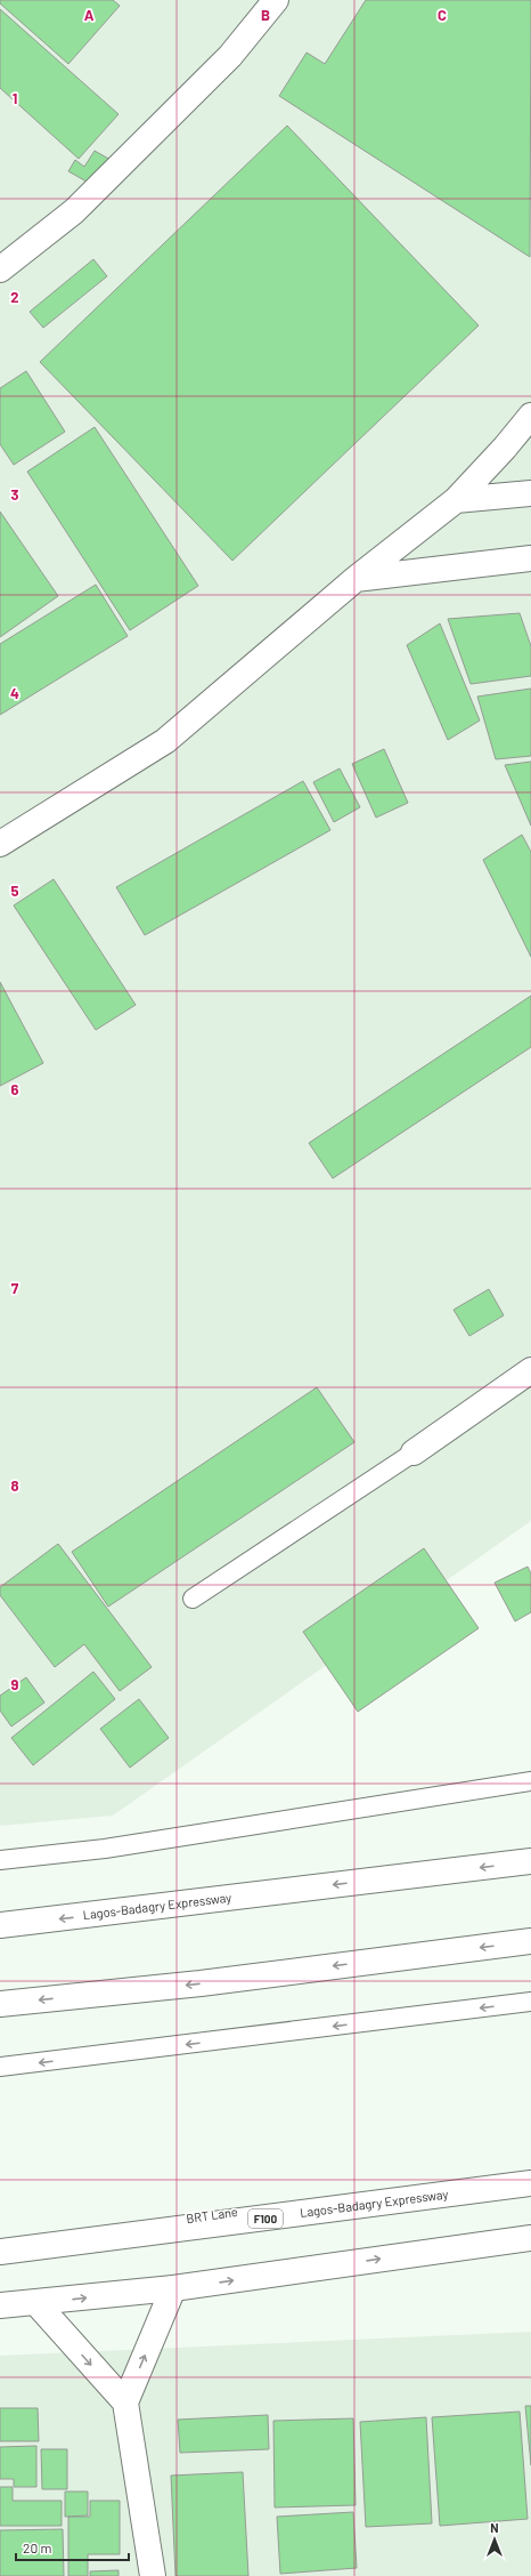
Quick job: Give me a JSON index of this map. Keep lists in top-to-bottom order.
{
  "streets": {
    "main road": ["Lagos-Badagry Expressway", "F100"],
    "lane": ["BRT Lane"]
  },
  "scale_bar": "20 m",
  "north": "top",
  "grid": {
    "columns": ["A", "B", "C"],
    "rows": [
      "1",
      "2",
      "3",
      "4",
      "5",
      "6",
      "7",
      "8",
      "9"
    ]
  }
}
